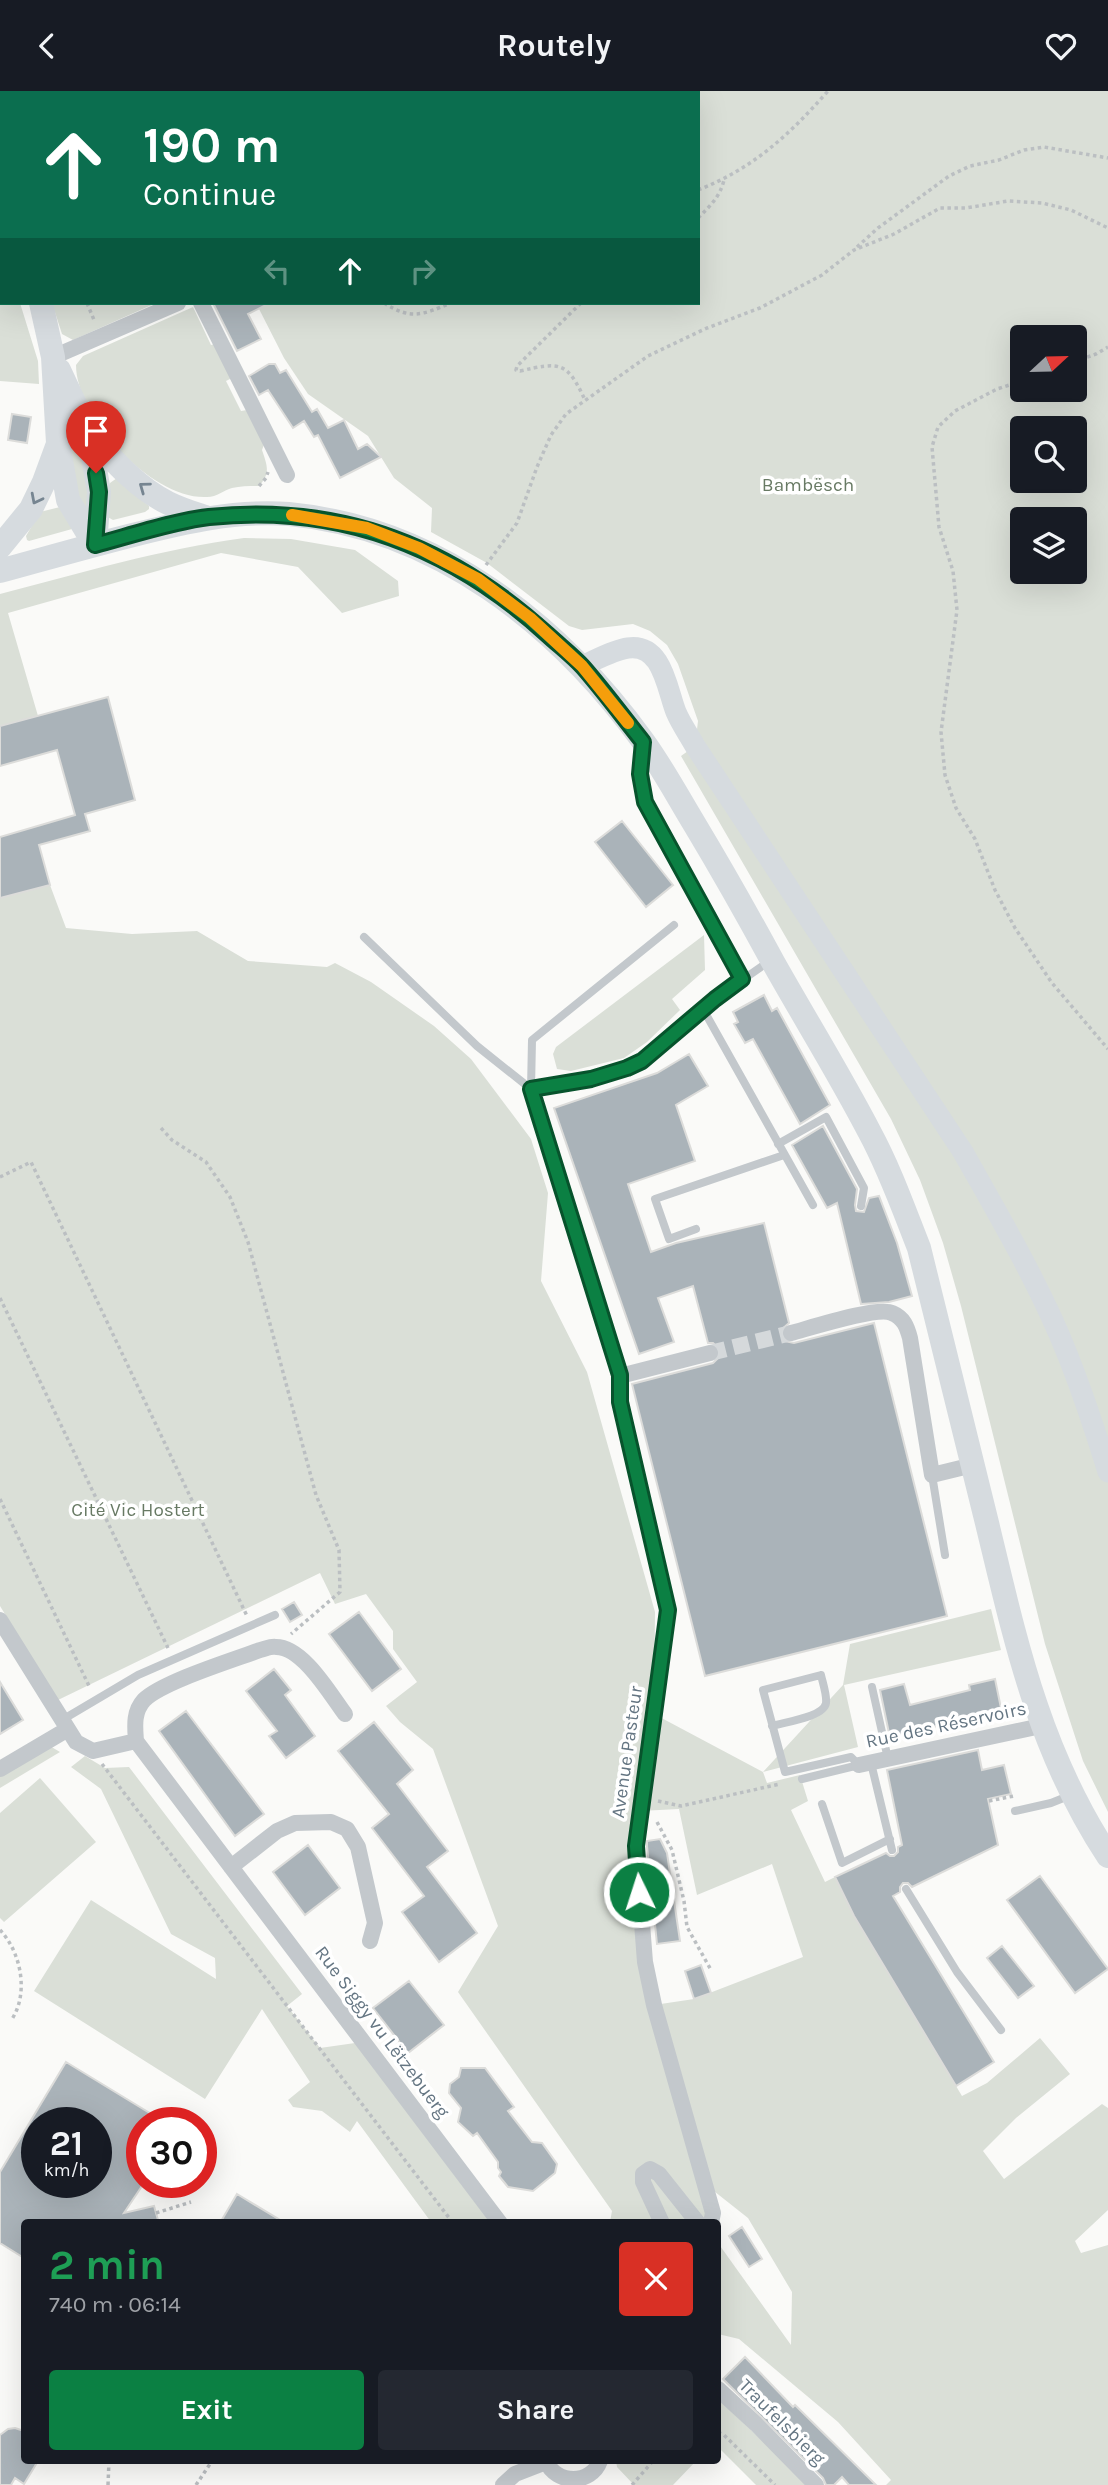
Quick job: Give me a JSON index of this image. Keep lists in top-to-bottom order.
{
  "streets": {
    "street": [
      "Rue des Réservoirs",
      "Avenue Pasteur",
      "Rue Siggy vu Lëtzebuerg",
      "Traufelsbierg"
    ]
  },
  "parks": ["Bambësch", "Cité Vic Hostert"],
  "north": "right",
  "page": {
    "header": "Routely",
    "turn": ["190 m", "Continue"],
    "speed": "21 km/h",
    "limit": "30",
    "heading": ["2 min", "740 m · 06:14"],
    "buttons": ["Exit", "Share"]
  }
}
